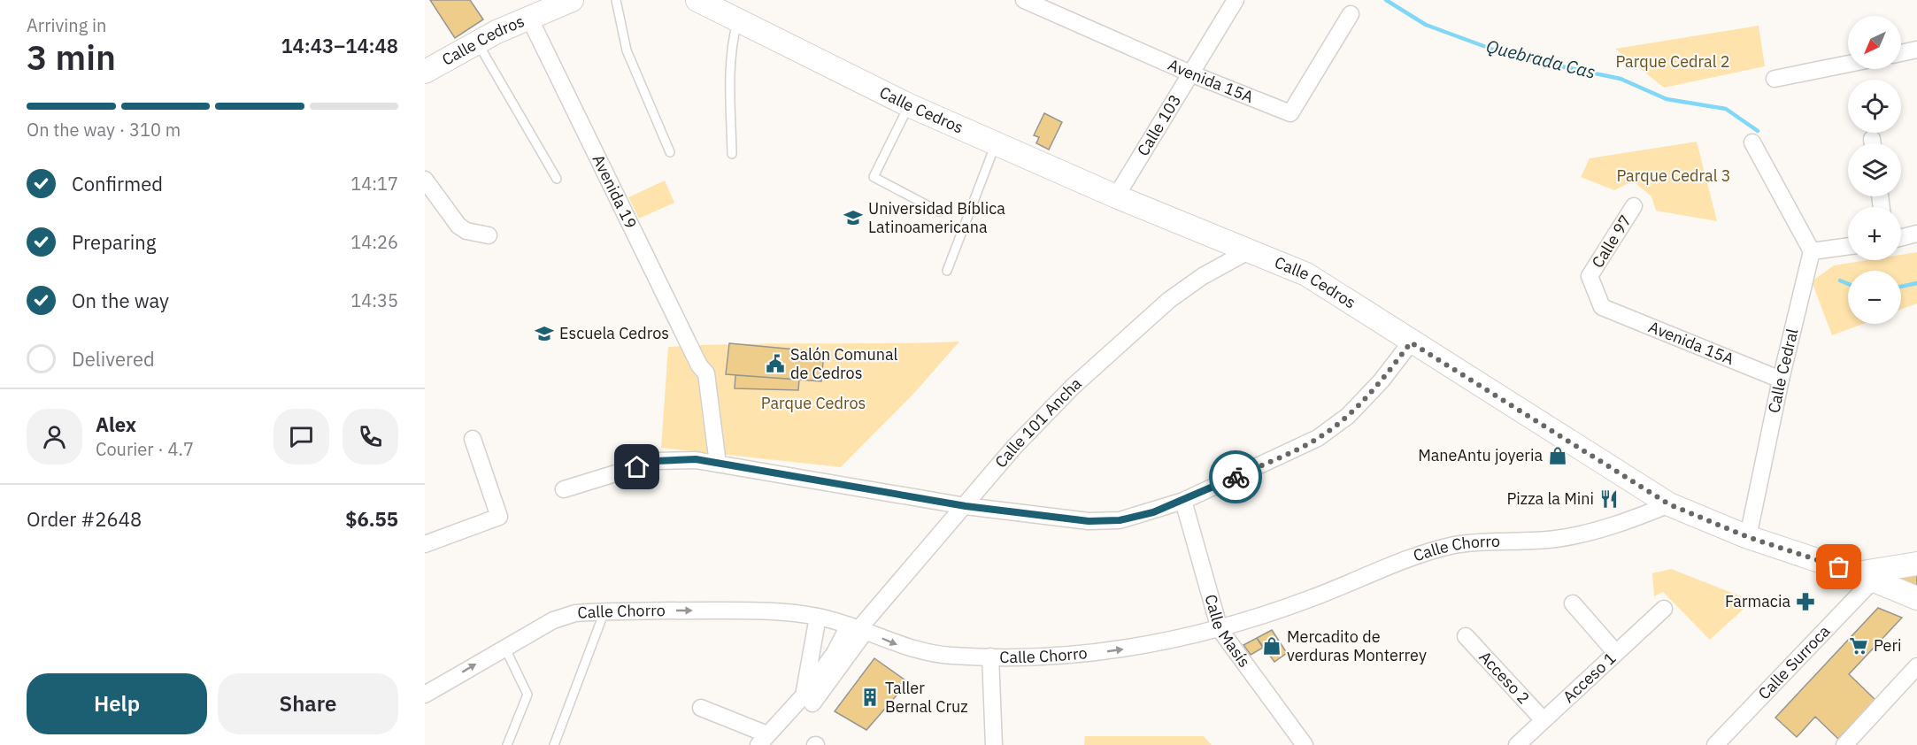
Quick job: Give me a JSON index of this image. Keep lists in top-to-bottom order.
{
  "streets": {
    "street": [
      "Calle Cedros",
      "Avenida 15A",
      "Calle 103",
      "Avenida 19",
      "Calle 97",
      "Calle Cedral",
      "Calle 101 Ancha",
      "Calle Chorro",
      "Calle Masís",
      "Calle Surroca",
      "Acceso 1",
      "Acceso 2"
    ]
  },
  "crossings": [
    ["Calle Cedros", "Calle 103"],
    ["Calle Cedros", "Avenida 19"],
    ["Calle Cedros", "Calle Cedral"],
    ["Calle Cedros", "Calle 101 Ancha"],
    ["Calle Cedros", "Calle Chorro"],
    ["Calle Cedros", "Calle Surroca"],
    ["Avenida 15A", "Calle 103"],
    ["Avenida 15A", "Calle 97"],
    ["Avenida 15A", "Calle Cedral"],
    ["Calle 101 Ancha", "Calle Chorro"],
    ["Calle Chorro", "Calle Masís"],
    ["Acceso 1", "Acceso 2"]
  ],
  "water": ["Quebrada Cas"],
  "parks": ["Parque Cedral 2", "Parque Cedral 3", "Parque Cedros"],
  "places": {
    "school or university": ["Universidad Bíblica Latinoamericana", "Escuela Cedros"],
    "public building": ["Salón Comunal de Cedros"],
    "shop": ["ManeAntu joyeria", "Mercadito de verduras Monterrey"],
    "restaurant": ["Pizza la Mini"],
    "pharmacy": ["Farmacia"],
    "supermarket": ["Peri"],
    "building": ["Taller Bernal Cruz"]
  },
  "north": "bottom left",
  "page": {
    "heading": ["3 min", "Arriving in", "14:43–14:48"],
    "panel": [
      "Alex",
      "Courier · 4.7",
      "Order #2648",
      "$6.55"
    ],
    "map_buttons": ["+", "−"],
    "bar": "On the way · 310 m",
    "list": [
      ["Confirmed", "14:17"],
      ["Preparing", "14:26"],
      ["On the way", "14:35"],
      "Delivered"
    ],
    "buttons": ["Help", "Share"]
  }
}
